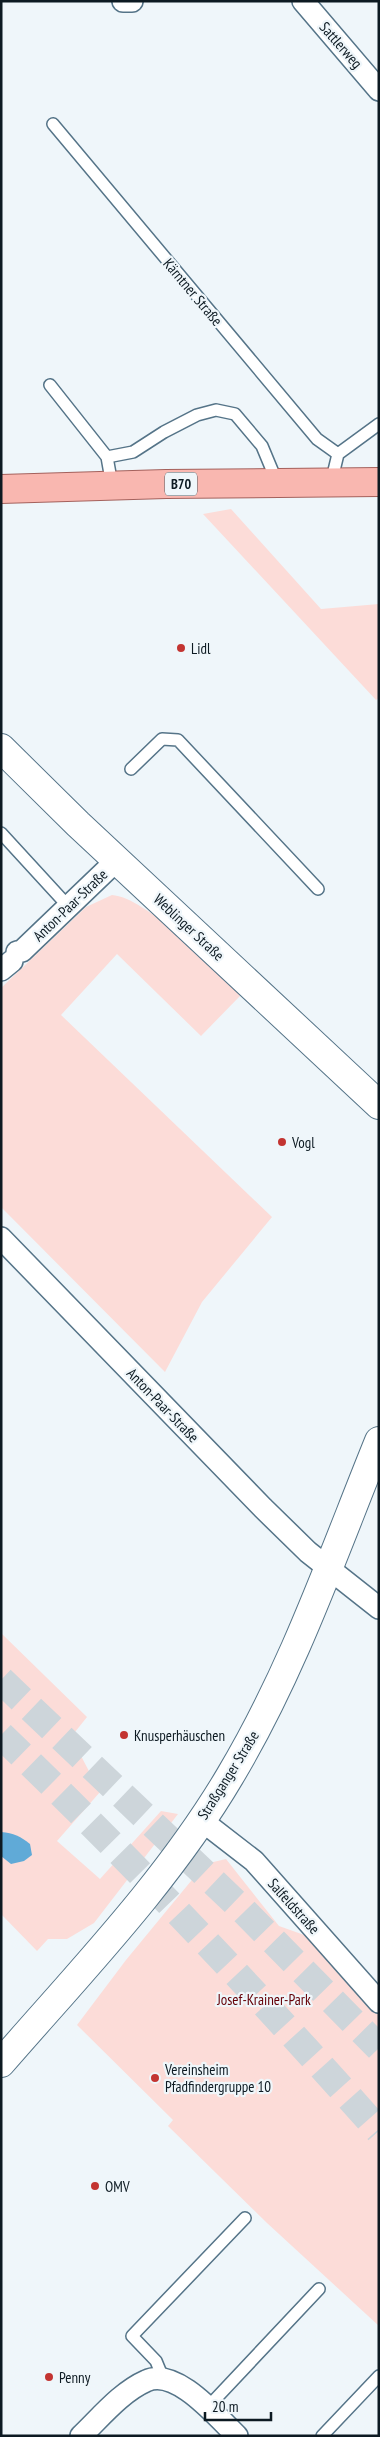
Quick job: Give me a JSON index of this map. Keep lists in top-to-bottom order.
{
  "streets": {
    "main road": ["B70"],
    "street": [
      "Sattlerweg",
      "Anton-Paar-Straße",
      "Weblinger Straße",
      "Straßganger Straße",
      "Salfeldstraße"
    ],
    "lane": ["Kärntner Straße"]
  },
  "crossings": [
    ["Anton-Paar-Straße", "Weblinger Straße"],
    ["Anton-Paar-Straße", "Straßganger Straße"],
    ["Straßganger Straße", "Salfeldstraße"]
  ],
  "parks": ["Josef-Krainer-Park"],
  "places": [
    "Lidl",
    "Vogl",
    "Knusperhäuschen",
    "Vereinsheim Pfadfindergruppe 10",
    "OMV",
    "Penny"
  ],
  "scale_bar": "20 m"
}
